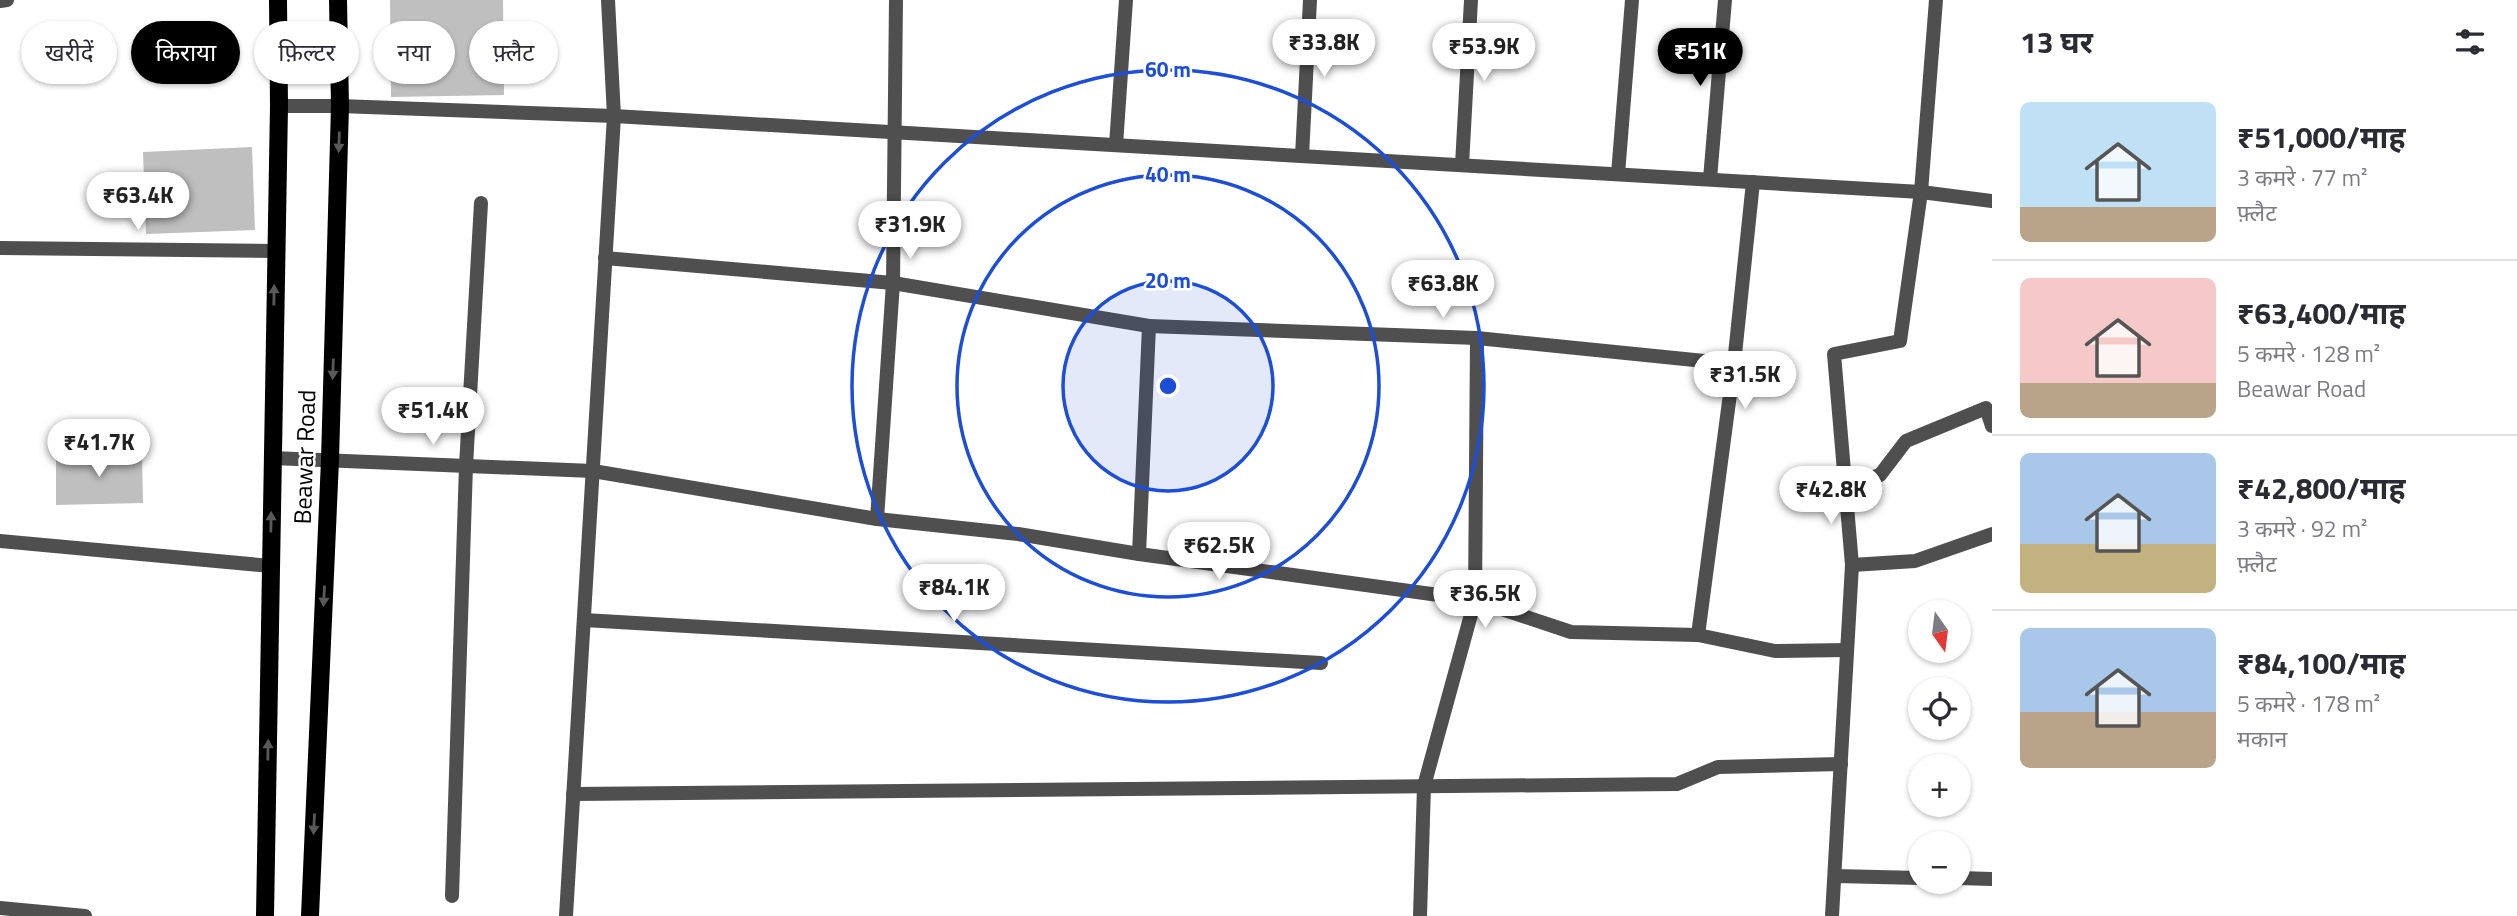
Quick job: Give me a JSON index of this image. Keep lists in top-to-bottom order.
{
  "streets": {
    "main road": ["Beawar Road"]
  },
  "north": "bottom",
  "page": {
    "heading": "13 घर",
    "price": [
      "₹33.8K",
      "₹53.9K",
      "₹51K",
      "₹63.4K",
      "₹31.9K",
      "₹63.8K",
      "₹31.5K",
      "₹51.4K",
      "₹41.7K",
      "₹42.8K",
      "₹62.5K",
      "₹84.1K",
      "₹36.5K"
    ],
    "chip": [
      "खरीदें",
      "किराया",
      "फ़िल्टर",
      "नया",
      "फ़्लैट"
    ],
    "list": [
      {
        "name": "₹51,000/माह",
        "note": "3 कमरे · 77 m² · फ़्लैट"
      },
      {
        "name": "₹63,400/माह",
        "note": "5 कमरे · 128 m² · Beawar Road"
      },
      {
        "name": "₹42,800/माह",
        "note": "3 कमरे · 92 m² · फ़्लैट"
      },
      {
        "name": "₹84,100/माह",
        "note": "5 कमरे · 178 m² · मकान"
      }
    ],
    "map_buttons": ["+", "−"]
  },
  "rings": ["60 m", "40 m", "20 m"]
}
